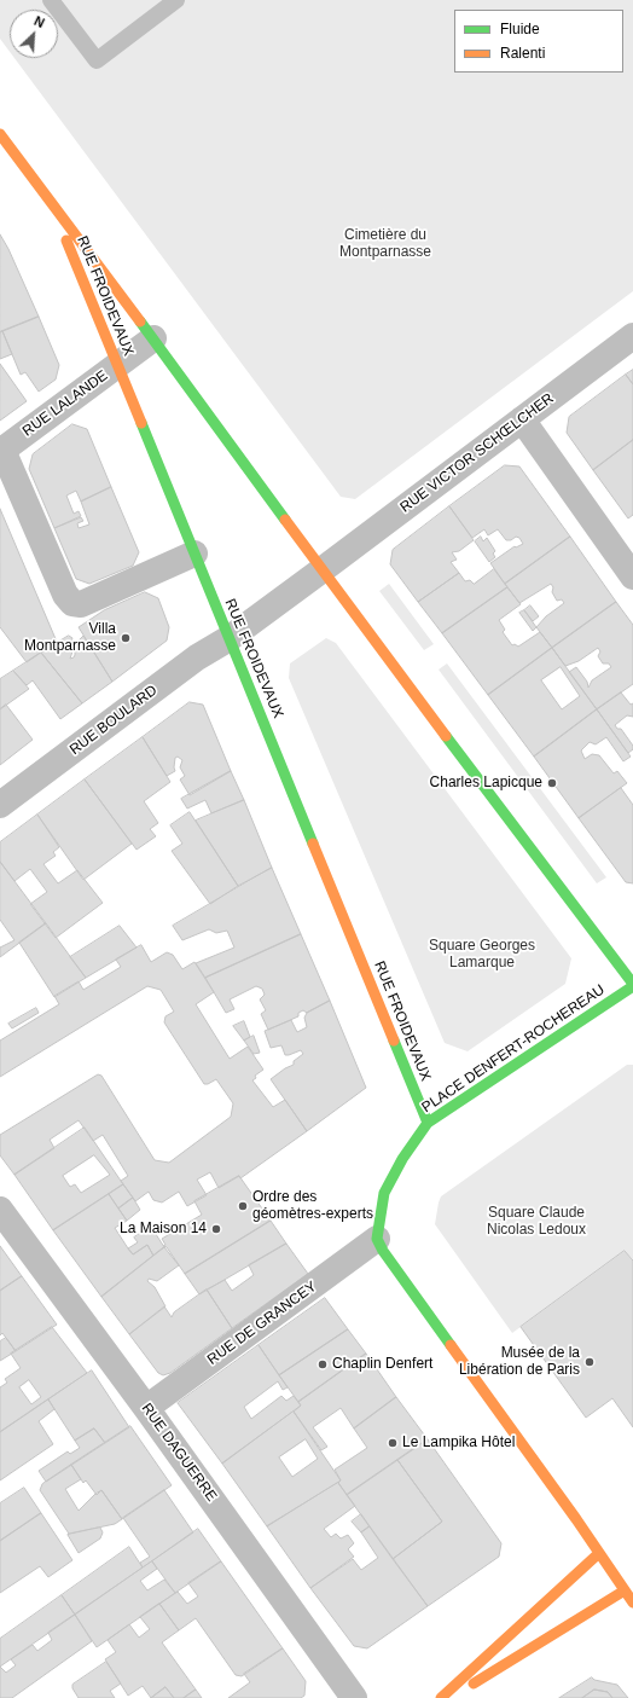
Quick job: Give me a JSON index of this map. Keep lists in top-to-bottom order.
{
  "streets": {
    "main road": ["RUE FROIDEVAUX", "PLACE DENFERT-ROCHEREAU"],
    "street": [
      "RUE LALANDE",
      "RUE VICTOR SCHŒLCHER",
      "RUE BOULARD",
      "RUE DE GRANCEY",
      "RUE DAGUERRE"
    ]
  },
  "crossings": [
    ["RUE FROIDEVAUX", "RUE LALANDE"],
    ["RUE FROIDEVAUX", "RUE VICTOR SCHŒLCHER"],
    ["RUE FROIDEVAUX", "RUE BOULARD"],
    ["RUE FROIDEVAUX", "PLACE DENFERT-ROCHEREAU"],
    ["RUE VICTOR SCHŒLCHER", "RUE BOULARD"],
    ["PLACE DENFERT-ROCHEREAU", "RUE DE GRANCEY"],
    ["RUE DE GRANCEY", "RUE DAGUERRE"]
  ],
  "parks": ["Cimetière du Montparnasse", "Square Georges Lamarque", "Square Claude Nicolas Ledoux"],
  "places": [
    "Villa Montparnasse",
    "Charles Lapicque",
    "Ordre des géomètres-experts",
    "La Maison 14",
    "Musée de la Libération de Paris",
    "Chaplin Denfert",
    "Le Lampika Hôtel"
  ],
  "legend": ["Fluide", "Ralenti"],
  "north": "top right"
}
